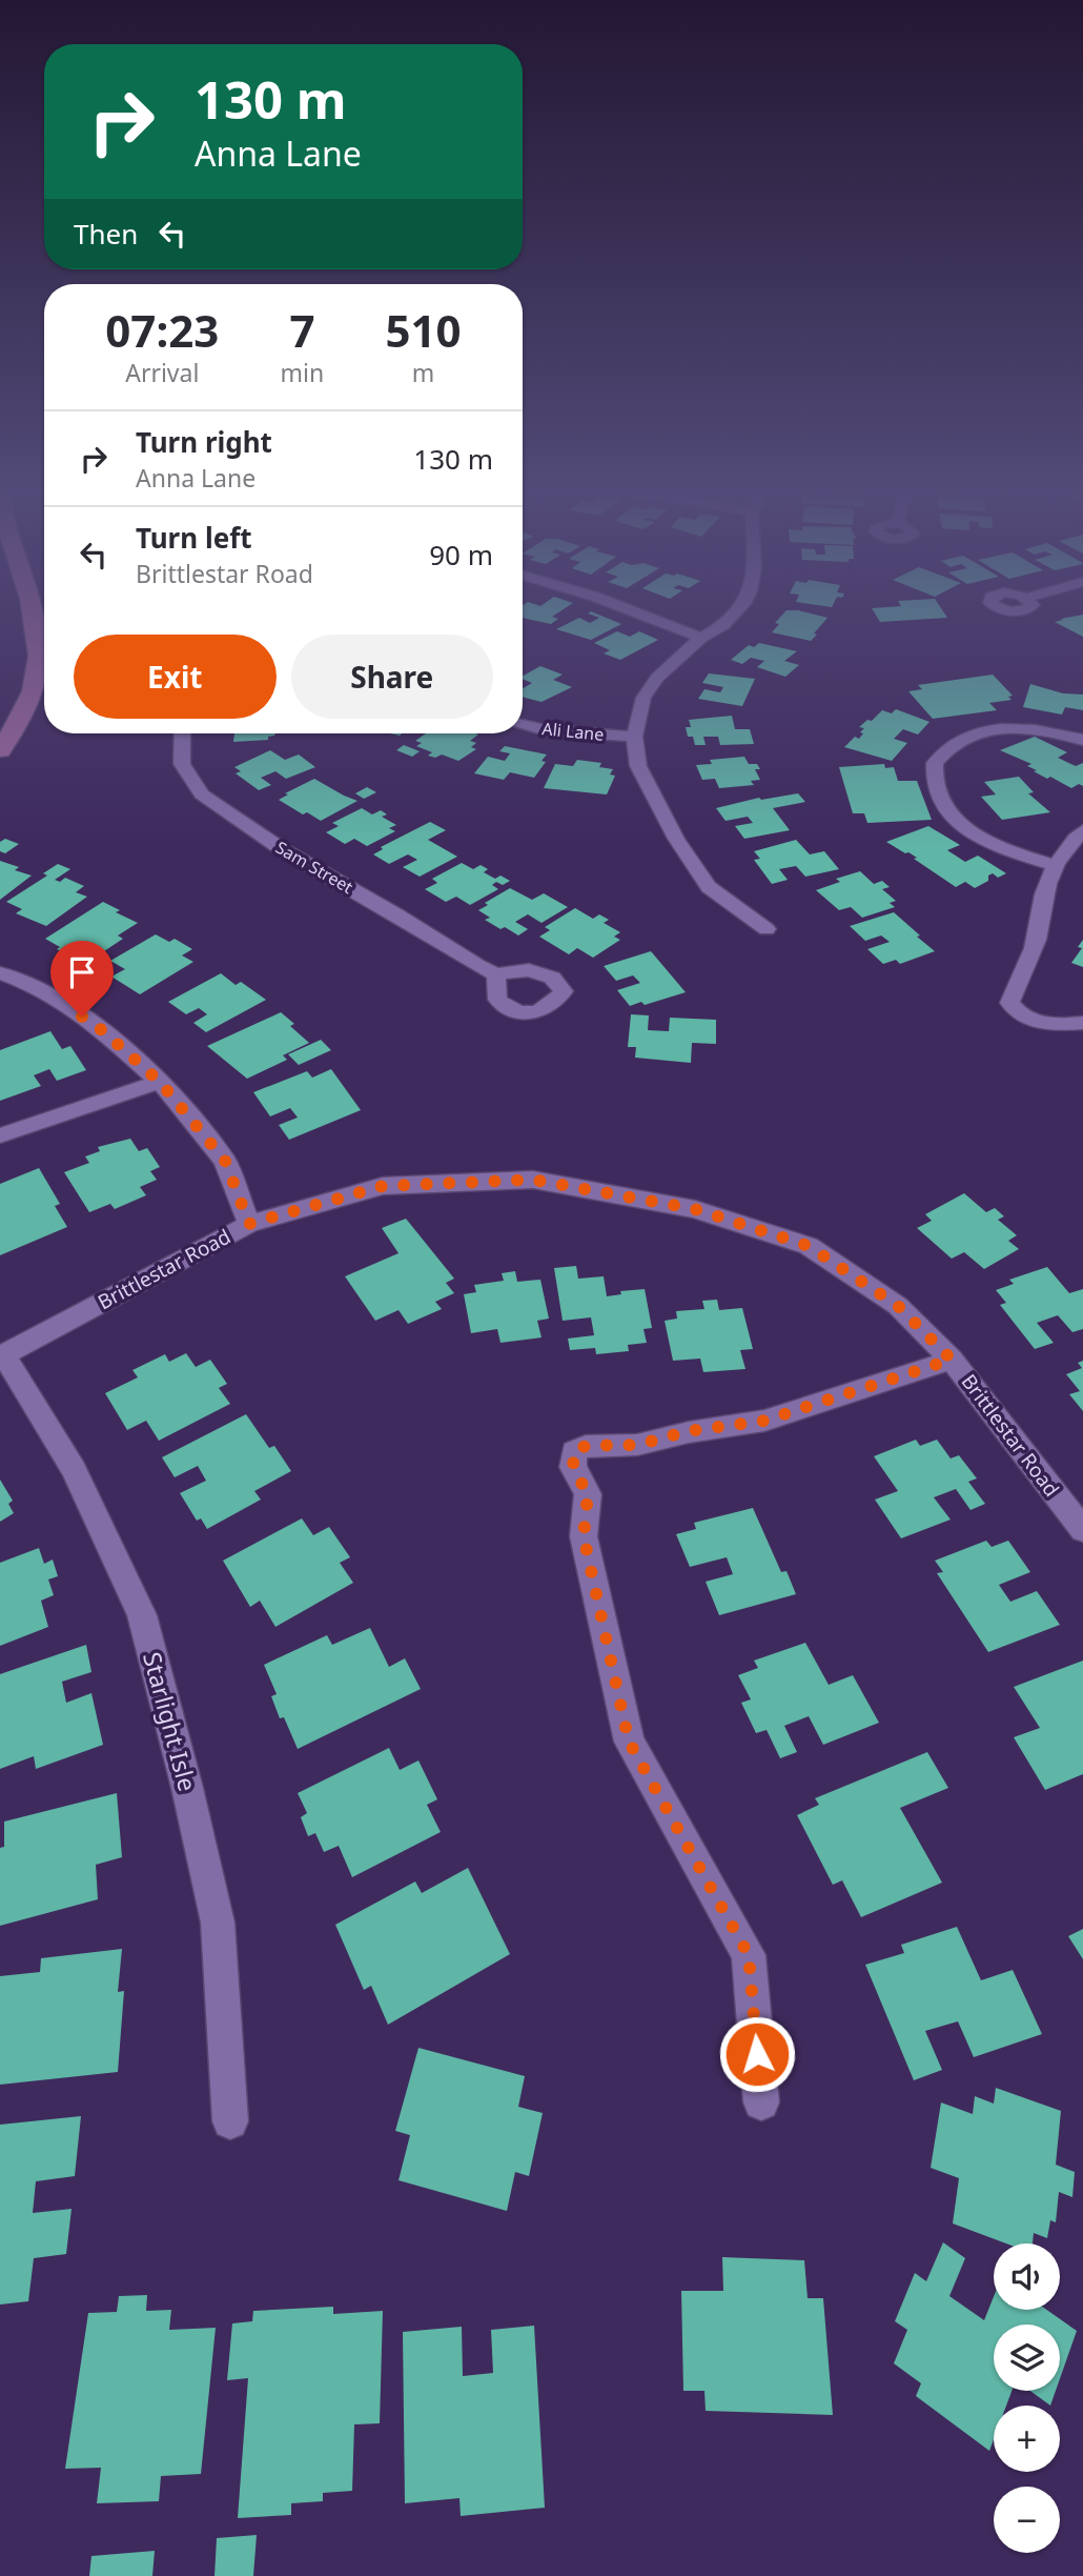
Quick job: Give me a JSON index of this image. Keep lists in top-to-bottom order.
{
  "streets": {
    "street": [
      "Ali Lane",
      "Sam Street",
      "Brittlestar Road",
      "Starlight Isle"
    ]
  },
  "crossings": [
    ["Brittlestar Road", "Starlight Isle"]
  ],
  "page": {
    "turn": ["130 m", "Anna Lane"],
    "then": "Then",
    "eta": [
      "07:23",
      "Arrival",
      "7",
      "min",
      "510",
      "m"
    ],
    "list": [
      {
        "name": "Turn right",
        "note": "Anna Lane",
        "value": "130 m"
      },
      {
        "name": "Turn left",
        "note": "Brittlestar Road",
        "value": "90 m"
      }
    ],
    "buttons": ["Exit", "Share"],
    "map_buttons": ["+", "−"]
  }
}
